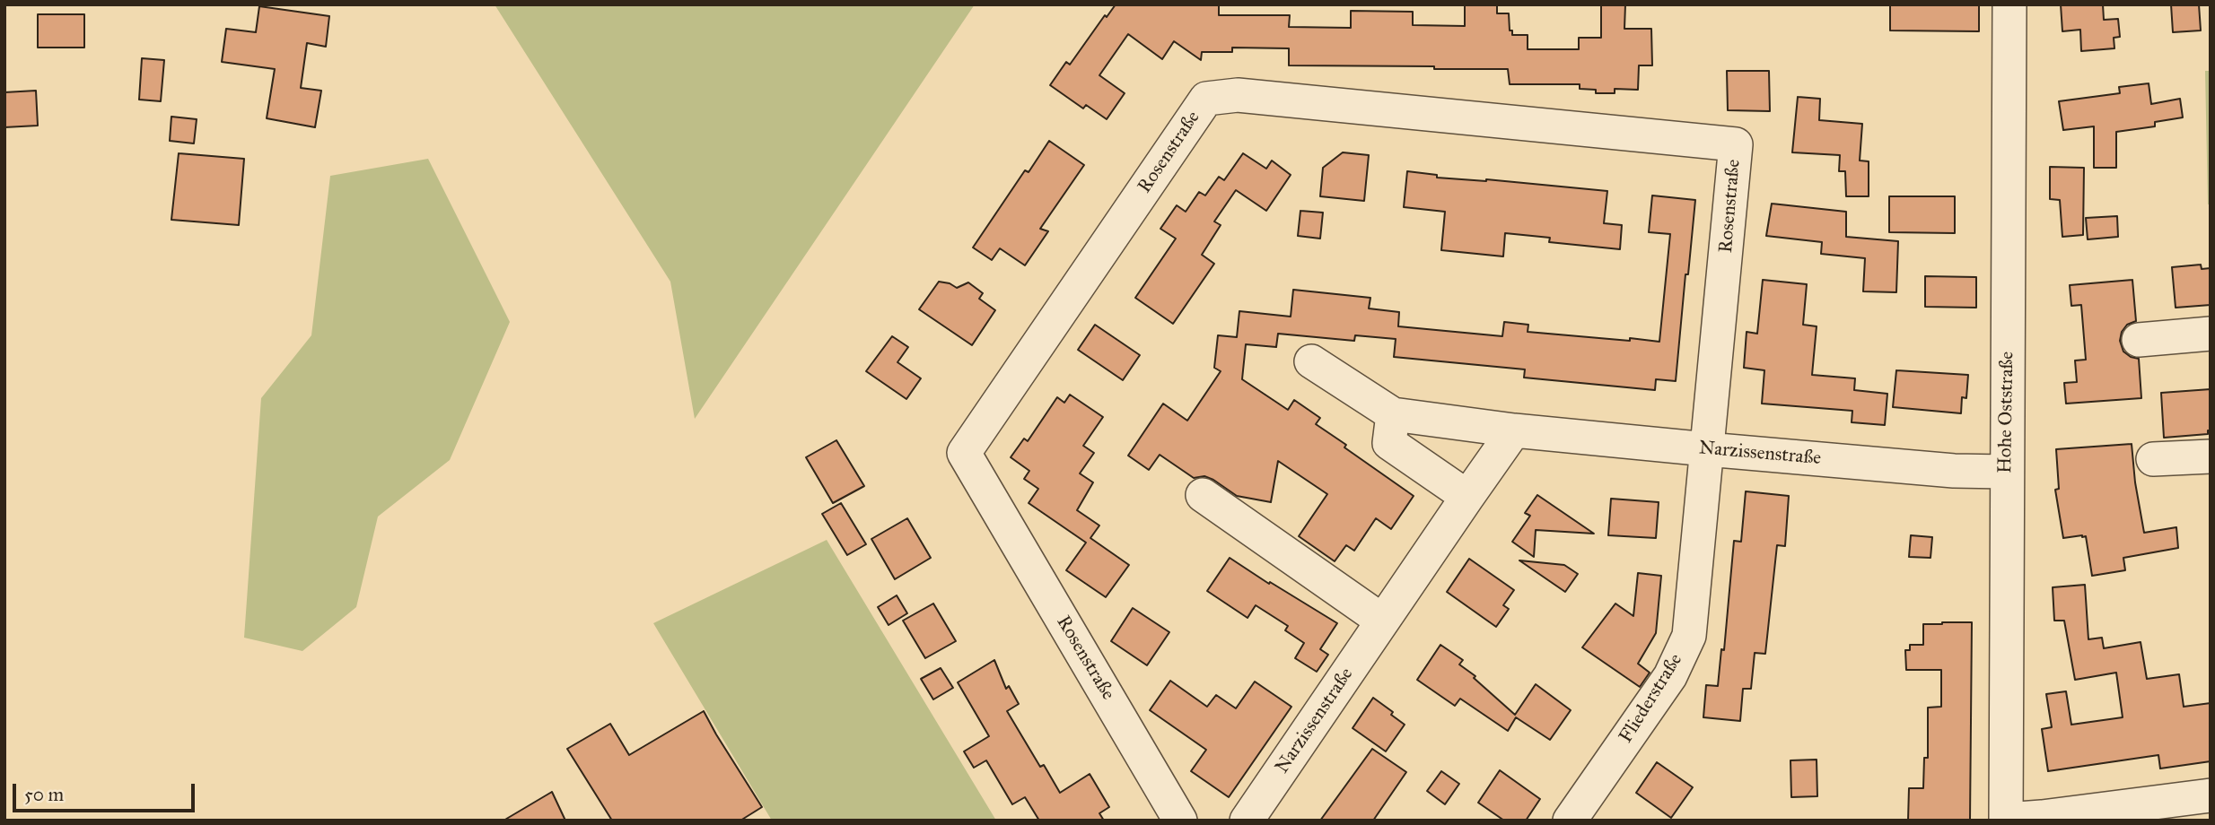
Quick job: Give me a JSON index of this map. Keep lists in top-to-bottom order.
{
  "streets": {
    "street": [
      "Rosenstraße",
      "Hohe Oststraße",
      "Narzissenstraße",
      "Fliederstraße"
    ]
  },
  "crossings": [
    ["Rosenstraße", "Narzissenstraße"],
    ["Rosenstraße", "Fliederstraße"],
    ["Hohe Oststraße", "Narzissenstraße"],
    ["Narzissenstraße", "Fliederstraße"]
  ],
  "scale_bar": "50 m"
}
